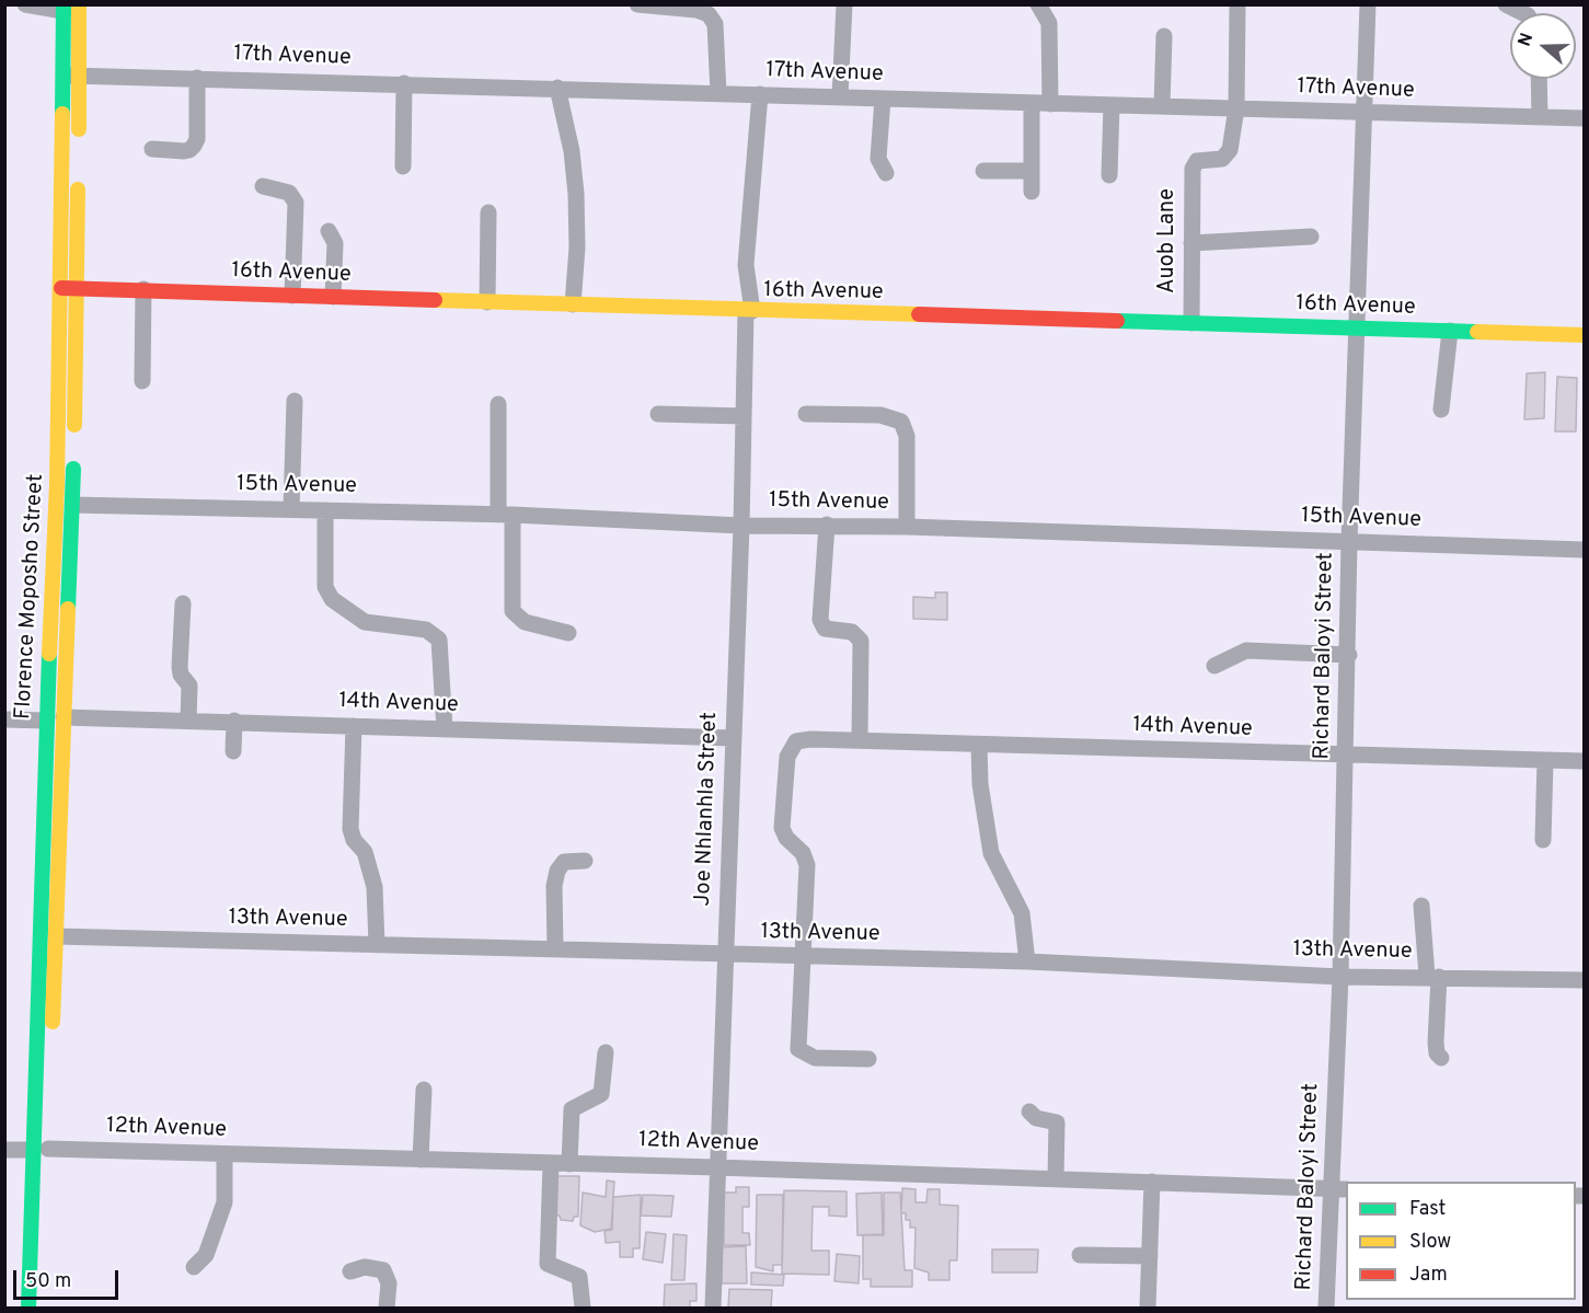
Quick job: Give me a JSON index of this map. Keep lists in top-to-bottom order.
{
  "streets": {
    "street": [
      "17th Avenue",
      "Auob Lane",
      "16th Avenue",
      "15th Avenue",
      "Florence Moposho Street",
      "Richard Baloyi Street",
      "14th Avenue",
      "Joe Nhlanhla Street",
      "13th Avenue",
      "12th Avenue"
    ]
  },
  "crossings": [
    ["17th Avenue", "Auob Lane"],
    ["17th Avenue", "Florence Moposho Street"],
    ["17th Avenue", "Richard Baloyi Street"],
    ["17th Avenue", "Joe Nhlanhla Street"],
    ["Auob Lane", "16th Avenue"],
    ["16th Avenue", "Florence Moposho Street"],
    ["16th Avenue", "Richard Baloyi Street"],
    ["16th Avenue", "Joe Nhlanhla Street"],
    ["15th Avenue", "Florence Moposho Street"],
    ["15th Avenue", "Richard Baloyi Street"],
    ["15th Avenue", "Joe Nhlanhla Street"],
    ["Florence Moposho Street", "14th Avenue"],
    ["Florence Moposho Street", "13th Avenue"],
    ["Florence Moposho Street", "12th Avenue"],
    ["Richard Baloyi Street", "14th Avenue"],
    ["Richard Baloyi Street", "13th Avenue"],
    ["Richard Baloyi Street", "12th Avenue"],
    ["14th Avenue", "Joe Nhlanhla Street"],
    ["14th Avenue", "13th Avenue"],
    ["Joe Nhlanhla Street", "13th Avenue"],
    ["Joe Nhlanhla Street", "12th Avenue"]
  ],
  "legend": ["Fast", "Slow", "Jam"],
  "scale_bar": "50 m",
  "north": "left"
}
